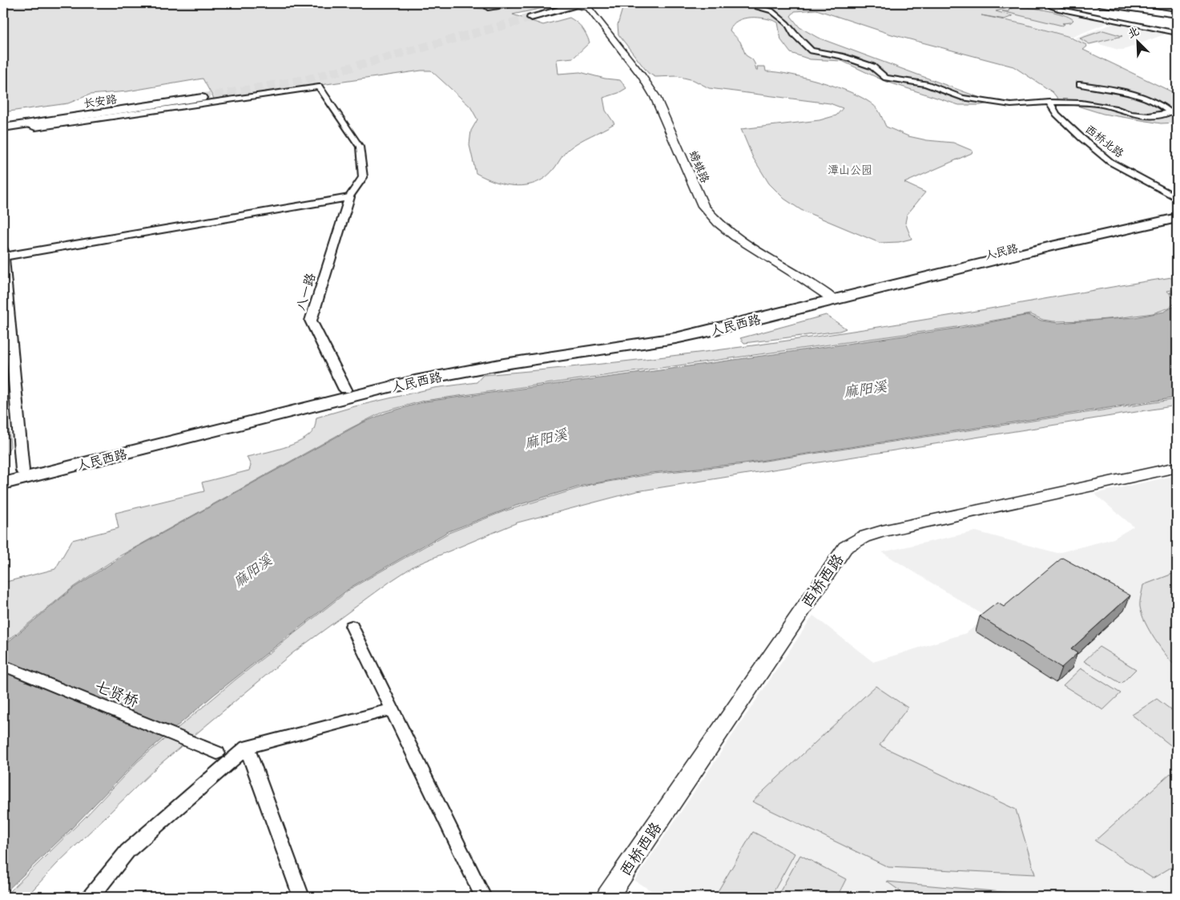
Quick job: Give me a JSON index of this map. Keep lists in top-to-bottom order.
{
  "streets": {
    "highway": ["人民路", "人民西路"],
    "main road": ["长安路", "西桥西路"],
    "street": ["西桥北路", "八一路", "七贤桥"]
  },
  "crossings": [
    ["人民路", "人民西路"],
    ["八一路", "人民西路"]
  ],
  "water": ["麻阳溪"],
  "parks": ["潭山公园"],
  "north": "top left"
}
